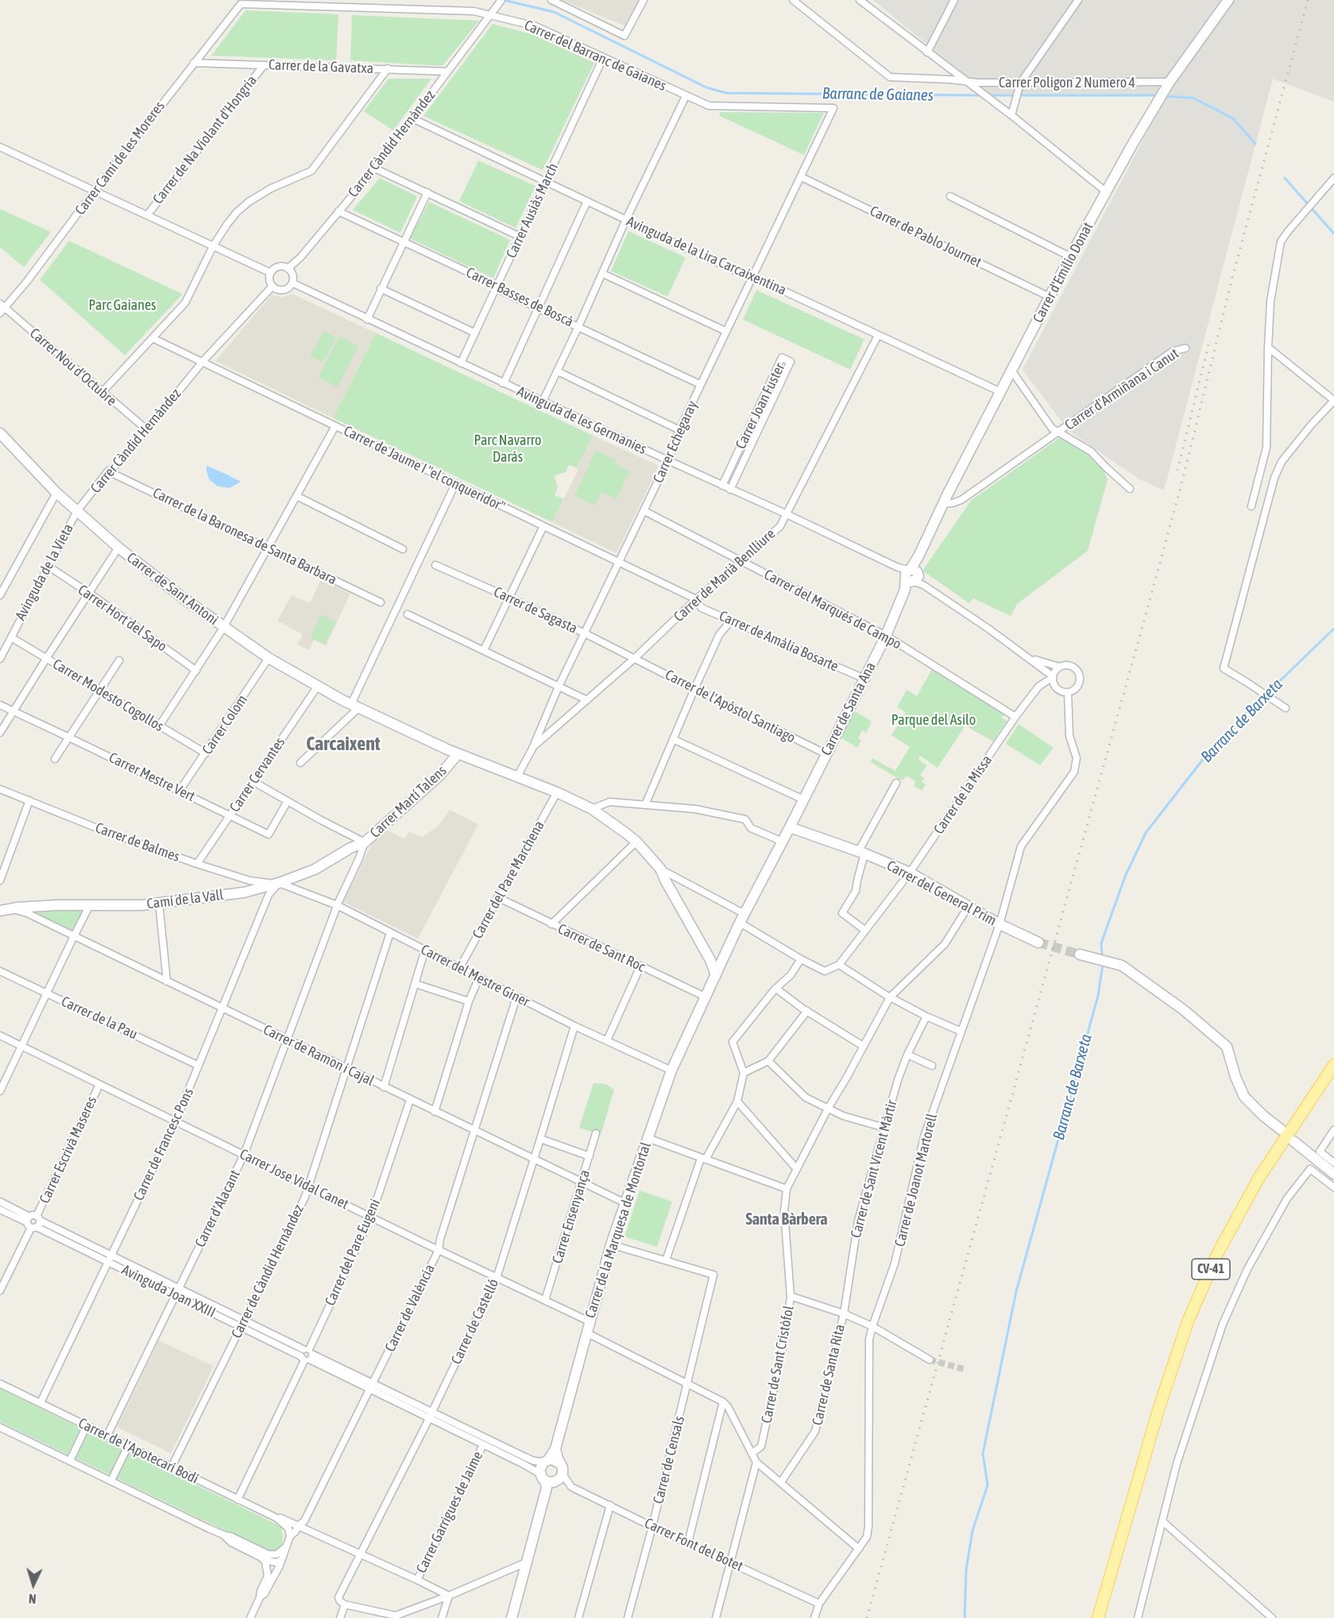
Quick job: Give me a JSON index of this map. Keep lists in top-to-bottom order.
{
  "streets": {
    "main road": ["CV-41"],
    "street": [
      "Carrer del Barranc de Gaianes",
      "Carrer de la Gavatxa",
      "Carrer Poligon 2 Numero 4",
      "Carrer de Na Violant d'Hongria",
      "Carrer Càndid Hernàndez",
      "Carrer Camí de les Moreres",
      "Carrer Ausiàs March",
      "Carrer de Pablo Journet",
      "Avinguda de la Lira Carcaixentina",
      "Carrer d'Emilio Donat",
      "Carrer Basses de Boscà",
      "Carrer Nou d'Octubre",
      "Carrer d'Armiñana i Canut",
      "Carrer Joan Fuster",
      "Avinguda de les Germanies",
      "Carrer Echegaray",
      "Carrer de Jaume I \"el conqueridor\"",
      "Carrer de la Baronesa de Santa Barbara",
      "Avinguda de la Vieta",
      "Carrer de Marià Benlliure",
      "Carrer de Sant Antoni",
      "Carrer del Marqués de Campo",
      "Carrer de Sagasta",
      "Carrer Hort del Sapo",
      "Carrer de Amàlia Bosarte",
      "Carrer Modesto Cogollos",
      "Carrer de l'Apòstol Santiago",
      "Carrer de Santa Ana",
      "Carrer Colom",
      "Carrer Cervantes",
      "Carrer Mestre Vert",
      "Carrer de la Missa",
      "Carrer Martí Talens",
      "Carrer de Balmes",
      "Carrer del Pare Marchena",
      "Carrer del General Prim",
      "Camí de la Vall",
      "Carrer de Sant Roc",
      "Carrer del Mestre Giner",
      "Carrer de la Pau",
      "Carrer de Ramon i Cajal",
      "Carrer de Francesc Pons",
      "Carrer Escrivà Maseres",
      "Carrer de Sant Vicent Màrtir",
      "Carrer Jose Vidal Canet",
      "Carrer de Joanot Martorell",
      "Carrer d'Alacant",
      "Carrer Ensenyança",
      "Carrer de la Marquesa de Montortal",
      "Carrer del Pare Eugeni",
      "Carrer de Càndid Hernández",
      "Avinguda Joan XXIII",
      "Carrer de València",
      "Carrer de Castelló",
      "Carrer de Sant Cristòfol",
      "Carrer de Santa Rita",
      "Carrer de l'Apotecari Bodí",
      "Carrer de Censals",
      "Carrer Garrigues de Jaime",
      "Carrer Font del Botet"
    ]
  },
  "crossings": [
    ["Carrer del Barranc de Gaianes", "Carrer Càndid Hernàndez"],
    ["Carrer del Barranc de Gaianes", "Carrer Camí de les Moreres"],
    ["Carrer del Barranc de Gaianes", "Carrer Ausiàs March"],
    ["Carrer del Barranc de Gaianes", "Carrer Echegaray"],
    ["Carrer de la Gavatxa", "Carrer de Na Violant d'Hongria"],
    ["Carrer de la Gavatxa", "Carrer Càndid Hernàndez"],
    ["Carrer de la Gavatxa", "Carrer Camí de les Moreres"],
    ["Carrer Poligon 2 Numero 4", "Carrer d'Emilio Donat"],
    ["Carrer Càndid Hernàndez", "Avinguda de la Lira Carcaixentina"],
    ["Carrer Càndid Hernàndez", "Carrer Basses de Boscà"],
    ["Carrer Càndid Hernàndez", "Carrer Nou d'Octubre"],
    ["Carrer Càndid Hernàndez", "Avinguda de les Germanies"],
    ["Carrer Càndid Hernàndez", "Carrer de Jaume I \"el conqueridor\""],
    ["Carrer Càndid Hernàndez", "Carrer de la Baronesa de Santa Barbara"],
    ["Carrer Càndid Hernàndez", "Avinguda de la Vieta"],
    ["Carrer Càndid Hernàndez", "Carrer de Sant Antoni"],
    ["Carrer Camí de les Moreres", "Carrer Nou d'Octubre"],
    ["Carrer Ausiàs March", "Avinguda de la Lira Carcaixentina"],
    ["Carrer Ausiàs March", "Carrer Basses de Boscà"],
    ["Carrer Ausiàs March", "Avinguda de les Germanies"],
    ["Carrer de Pablo Journet", "Carrer d'Emilio Donat"],
    ["Carrer de Pablo Journet", "Carrer Echegaray"],
    ["Avinguda de la Lira Carcaixentina", "Carrer d'Emilio Donat"],
    ["Avinguda de la Lira Carcaixentina", "Carrer Echegaray"],
    ["Avinguda de la Lira Carcaixentina", "Carrer de Marià Benlliure"],
    ["Carrer d'Emilio Donat", "Carrer d'Armiñana i Canut"],
    ["Carrer d'Emilio Donat", "Avinguda de les Germanies"],
    ["Carrer d'Emilio Donat", "Carrer de Santa Ana"],
    ["Carrer Basses de Boscà", "Carrer Echegaray"],
    ["Carrer Joan Fuster", "Avinguda de les Germanies"],
    ["Avinguda de les Germanies", "Carrer Echegaray"],
    ["Avinguda de les Germanies", "Carrer de Marià Benlliure"],
    ["Avinguda de les Germanies", "Carrer de Santa Ana"],
    ["Carrer Echegaray", "Carrer de Jaume I \"el conqueridor\""],
    ["Carrer Echegaray", "Carrer de Marià Benlliure"],
    ["Carrer Echegaray", "Carrer de Sant Antoni"],
    ["Carrer Echegaray", "Carrer del Marqués de Campo"],
    ["Carrer Echegaray", "Carrer de Sagasta"],
    ["Carrer de Jaume I \"el conqueridor\"", "Carrer de Marià Benlliure"],
    ["Carrer de Jaume I \"el conqueridor\"", "Carrer de Amàlia Bosarte"],
    ["Avinguda de la Vieta", "Carrer de Sant Antoni"],
    ["Avinguda de la Vieta", "Carrer Hort del Sapo"],
    ["Avinguda de la Vieta", "Carrer Modesto Cogollos"],
    ["Carrer de Marià Benlliure", "Carrer del Marqués de Campo"],
    ["Carrer de Marià Benlliure", "Carrer de Sagasta"],
    ["Carrer de Marià Benlliure", "Carrer de Amàlia Bosarte"],
    ["Carrer de Marià Benlliure", "Carrer de l'Apòstol Santiago"],
    ["Carrer de Sant Antoni", "Carrer Colom"],
    ["Carrer de Sant Antoni", "Carrer Cervantes"],
    ["Carrer de Sant Antoni", "Carrer Martí Talens"],
    ["Carrer de Sant Antoni", "Carrer del Pare Marchena"],
    ["Carrer de Sant Antoni", "Carrer de la Marquesa de Montortal"],
    ["Carrer del Marqués de Campo", "Carrer de Santa Ana"],
    ["Carrer del Marqués de Campo", "Carrer de la Missa"],
    ["Carrer de Sagasta", "Carrer de l'Apòstol Santiago"],
    ["Carrer de Amàlia Bosarte", "Carrer de Santa Ana"],
    ["Carrer Modesto Cogollos", "Carrer Colom"],
    ["Carrer de l'Apòstol Santiago", "Carrer de Santa Ana"],
    ["Carrer de Santa Ana", "Carrer del General Prim"],
    ["Carrer de Santa Ana", "Carrer de la Marquesa de Montortal"],
    ["Carrer Colom", "Carrer Mestre Vert"],
    ["Carrer Cervantes", "Carrer Mestre Vert"],
    ["Carrer Cervantes", "Carrer de Balmes"],
    ["Carrer de la Missa", "Carrer del General Prim"],
    ["Carrer de la Missa", "Carrer de Joanot Martorell"],
    ["Carrer Martí Talens", "Carrer de Balmes"],
    ["Carrer Martí Talens", "Camí de la Vall"],
    ["Carrer Martí Talens", "Carrer del Mestre Giner"],
    ["Carrer Martí Talens", "Carrer de Francesc Pons"],
    ["Carrer Martí Talens", "Carrer d'Alacant"],
    ["Carrer de Balmes", "Camí de la Vall"],
    ["Carrer de Balmes", "Carrer del Mestre Giner"],
    ["Carrer de Balmes", "Carrer de Francesc Pons"],
    ["Carrer del Pare Marchena", "Carrer de Sant Roc"],
    ["Carrer del Pare Marchena", "Carrer del Mestre Giner"],
    ["Carrer del General Prim", "Carrer de Joanot Martorell"],
    ["Carrer del General Prim", "Carrer de Sant Cristòfol"],
    ["Camí de la Vall", "Carrer del Mestre Giner"],
    ["Camí de la Vall", "Carrer de Ramon i Cajal"],
    ["Camí de la Vall", "Carrer de Francesc Pons"],
    ["Carrer de Sant Roc", "Carrer de la Marquesa de Montortal"],
    ["Carrer del Mestre Giner", "Carrer de Francesc Pons"],
    ["Carrer del Mestre Giner", "Carrer d'Alacant"],
    ["Carrer del Mestre Giner", "Carrer de la Marquesa de Montortal"],
    ["Carrer del Mestre Giner", "Carrer de Càndid Hernández"],
    ["Carrer del Mestre Giner", "Carrer de València"],
    ["Carrer del Mestre Giner", "Carrer de Castelló"],
    ["Carrer de la Pau", "Carrer de Francesc Pons"],
    ["Carrer de Ramon i Cajal", "Carrer de Francesc Pons"],
    ["Carrer de Ramon i Cajal", "Carrer d'Alacant"],
    ["Carrer de Ramon i Cajal", "Carrer Ensenyança"],
    ["Carrer de Ramon i Cajal", "Carrer de la Marquesa de Montortal"],
    ["Carrer de Ramon i Cajal", "Carrer del Pare Eugeni"],
    ["Carrer de Ramon i Cajal", "Carrer de Càndid Hernández"],
    ["Carrer de Ramon i Cajal", "Carrer de València"],
    ["Carrer de Ramon i Cajal", "Carrer de Castelló"],
    ["Carrer de Francesc Pons", "Carrer Jose Vidal Canet"],
    ["Carrer de Francesc Pons", "Avinguda Joan XXIII"],
    ["Carrer de Francesc Pons", "Carrer de l'Apotecari Bodí"],
    ["Carrer Escrivà Maseres", "Carrer Jose Vidal Canet"],
    ["Carrer Escrivà Maseres", "Avinguda Joan XXIII"],
    ["Carrer de Sant Vicent Màrtir", "Carrer de Santa Rita"],
    ["Carrer Jose Vidal Canet", "Carrer d'Alacant"],
    ["Carrer Jose Vidal Canet", "Carrer Ensenyança"],
    ["Carrer Jose Vidal Canet", "Carrer de la Marquesa de Montortal"],
    ["Carrer Jose Vidal Canet", "Carrer del Pare Eugeni"],
    ["Carrer Jose Vidal Canet", "Carrer de Càndid Hernández"],
    ["Carrer Jose Vidal Canet", "Carrer de València"],
    ["Carrer Jose Vidal Canet", "Carrer de Castelló"],
    ["Carrer de Joanot Martorell", "Carrer Font del Botet"],
    ["Carrer d'Alacant", "Avinguda Joan XXIII"],
    ["Carrer d'Alacant", "Carrer de l'Apotecari Bodí"],
    ["Carrer de la Marquesa de Montortal", "Avinguda Joan XXIII"],
    ["Carrer de la Marquesa de Montortal", "Carrer Font del Botet"],
    ["Carrer del Pare Eugeni", "Avinguda Joan XXIII"],
    ["Carrer del Pare Eugeni", "Carrer de l'Apotecari Bodí"],
    ["Carrer de Càndid Hernández", "Avinguda Joan XXIII"],
    ["Carrer de Càndid Hernández", "Carrer de l'Apotecari Bodí"],
    ["Avinguda Joan XXIII", "Carrer de València"],
    ["Avinguda Joan XXIII", "Carrer de Castelló"],
    ["Avinguda Joan XXIII", "Carrer Garrigues de Jaime"],
    ["Avinguda Joan XXIII", "Carrer Font del Botet"],
    ["Carrer de València", "Carrer de l'Apotecari Bodí"],
    ["Carrer de Castelló", "Carrer de l'Apotecari Bodí"],
    ["Carrer de l'Apotecari Bodí", "Carrer Garrigues de Jaime"],
    ["Carrer de Censals", "Carrer Font del Botet"]
  ],
  "districts": ["Carcaixent", "Santa Bàrbera"],
  "water": ["Barranc de Gaianes", "Barranc de Barxeta"],
  "parks": ["Parc Gaianes", "Parc Navarro Darás", "Parque del Asilo"],
  "north": "bottom"
}
